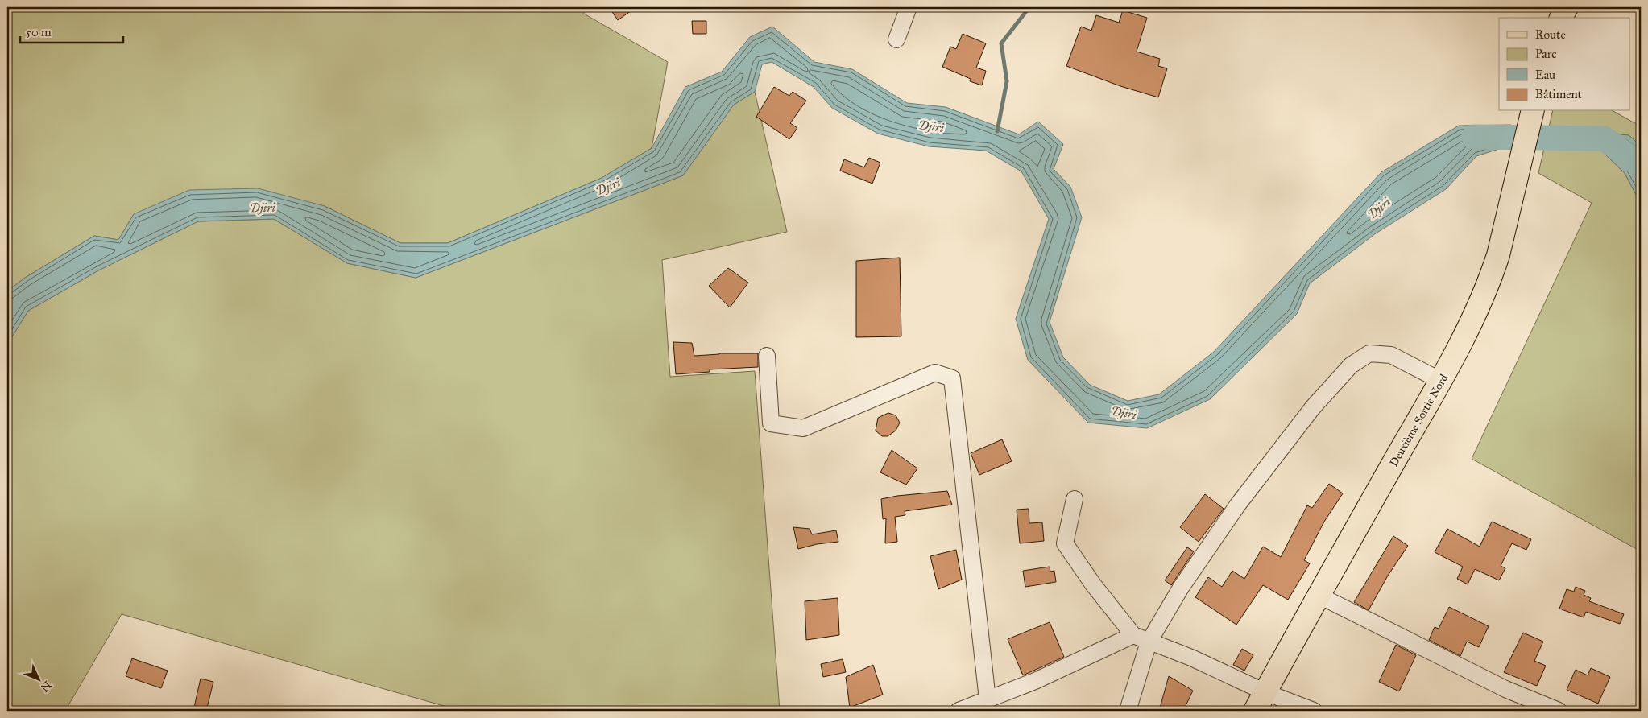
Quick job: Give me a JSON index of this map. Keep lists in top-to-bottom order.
{
  "streets": {
    "main road": ["Deuxième Sortie Nord"]
  },
  "water": ["Djiri"],
  "legend": [
    "Route",
    "Parc",
    "Eau",
    "Bâtiment"
  ],
  "scale_bar": "50 m",
  "north": "bottom right"
}
